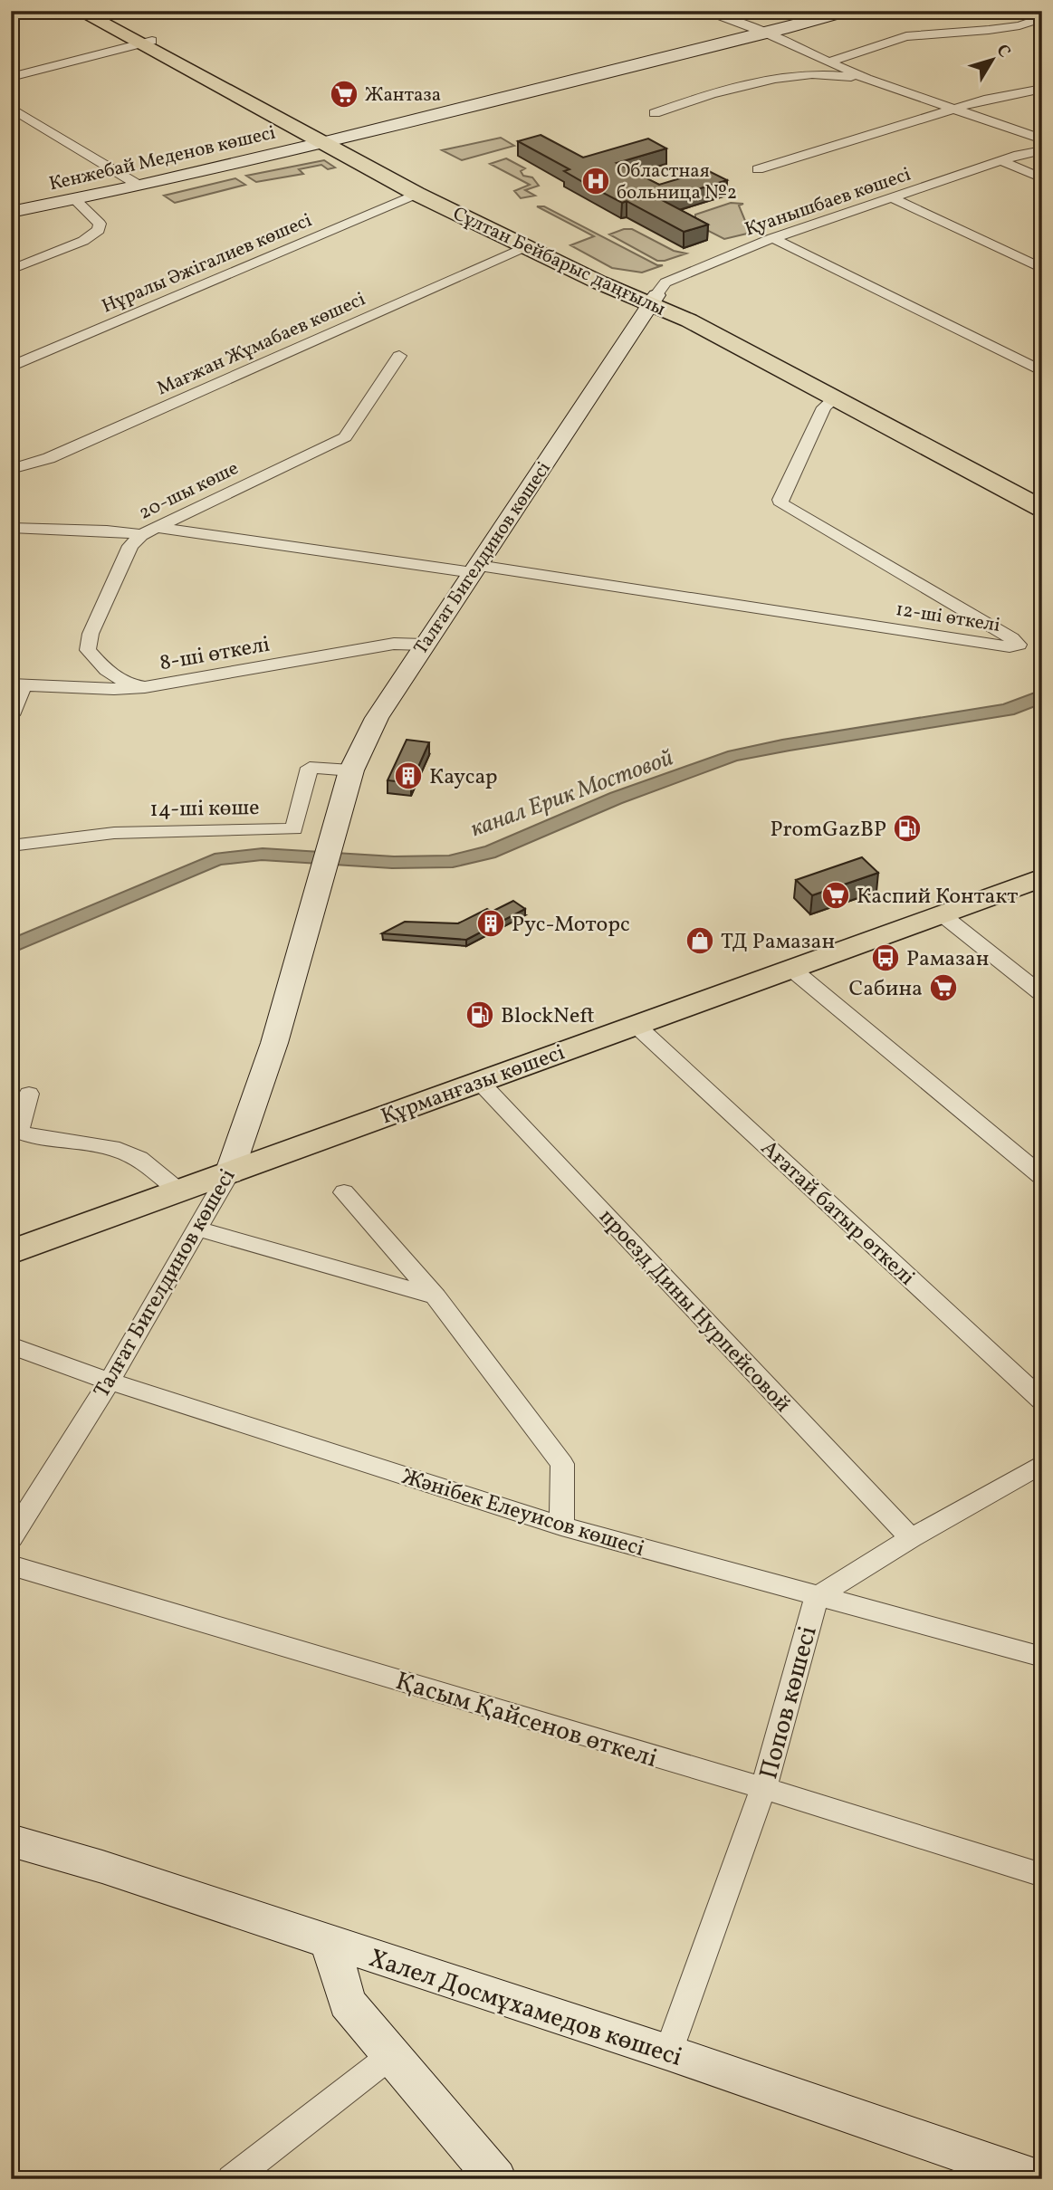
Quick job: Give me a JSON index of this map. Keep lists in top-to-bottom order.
{
  "streets": {
    "main road": ["Сұлтан Бейбарыс даңғылы", "Құрманғазы көшесі"],
    "street": [
      "Кенжебай Меденов көшесі",
      "Қуанышбаев көшесі",
      "Нұралы Әжiгалиев көшесi",
      "Мағжан Жұмабаев көшесі",
      "20-шы көше",
      "Талғат Бигелдинов көшесі",
      "12-ші өткелі",
      "8-ші өткелі",
      "14-ші көше",
      "Ағатай батыр өткелі",
      "проезд Дины Нурпейсовой",
      "Жәнібек Елеуисов көшесі",
      "Попов көшесі",
      "Қасым Қайсенов өткелі",
      "Халел Досмұхамедов көшесі"
    ]
  },
  "crossings": [
    ["Кенжебай Меденов көшесі", "Сұлтан Бейбарыс даңғылы"],
    ["Қуанышбаев көшесі", "Сұлтан Бейбарыс даңғылы"],
    ["Қуанышбаев көшесі", "Талғат Бигелдинов көшесі"],
    ["Сұлтан Бейбарыс даңғылы", "Нұралы Әжiгалиев көшесi"],
    ["Сұлтан Бейбарыс даңғылы", "Мағжан Жұмабаев көшесі"],
    ["Сұлтан Бейбарыс даңғылы", "Талғат Бигелдинов көшесі"],
    ["Сұлтан Бейбарыс даңғылы", "12-ші өткелі"],
    ["20-шы көше", "8-ші өткелі"],
    ["Талғат Бигелдинов көшесі", "12-ші өткелі"],
    ["Талғат Бигелдинов көшесі", "8-ші өткелі"],
    ["Талғат Бигелдинов көшесі", "14-ші көше"],
    ["Талғат Бигелдинов көшесі", "Құрманғазы көшесі"],
    ["Талғат Бигелдинов көшесі", "Жәнібек Елеуисов көшесі"],
    ["Құрманғазы көшесі", "Ағатай батыр өткелі"],
    ["Құрманғазы көшесі", "проезд Дины Нурпейсовой"],
    ["проезд Дины Нурпейсовой", "Попов көшесі"],
    ["Жәнібек Елеуисов көшесі", "Попов көшесі"],
    ["Попов көшесі", "Қасым Қайсенов өткелі"],
    ["Попов көшесі", "Халел Досмұхамедов көшесі"]
  ],
  "water": ["канал Ерик Мостовой"],
  "places": {
    "supermarket": ["Жантаза", "Каспий Контакт", "Сабина"],
    "hospital": ["Областная больница №2"],
    "building": ["Каусар", "Рус-Моторс"],
    "fuel station": ["PromGazBP", "BlockNeft"],
    "shop": ["ТД Рамазан"],
    "bus stop": ["Рамазан"]
  },
  "north": "top right"
}
